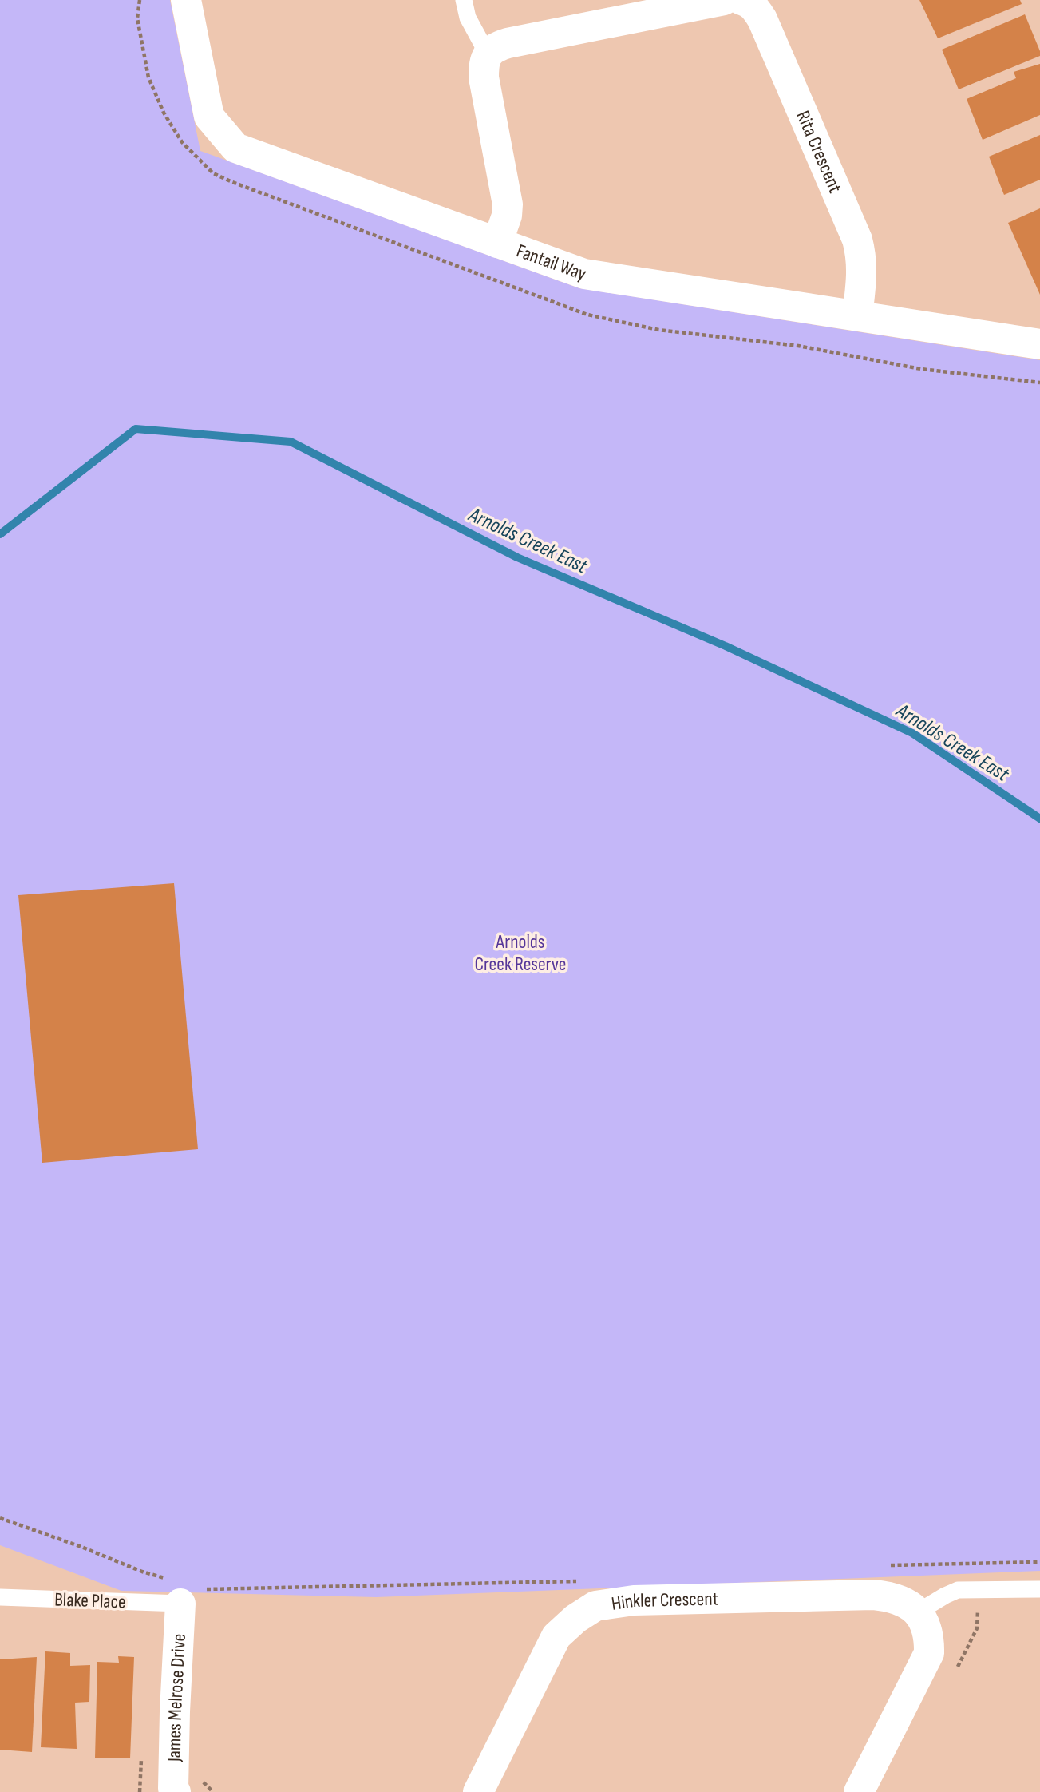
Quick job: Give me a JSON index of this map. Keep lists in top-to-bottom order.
{
  "streets": {
    "street": [
      "Rita Crescent",
      "Fantail Way",
      "Hinkler Crescent",
      "James Melrose Drive"
    ],
    "lane": ["Blake Place"]
  },
  "crossings": [
    ["Rita Crescent", "Fantail Way"],
    ["Blake Place", "James Melrose Drive"]
  ],
  "water": ["Arnolds Creek East"],
  "parks": ["Arnolds Creek Reserve"]
}
